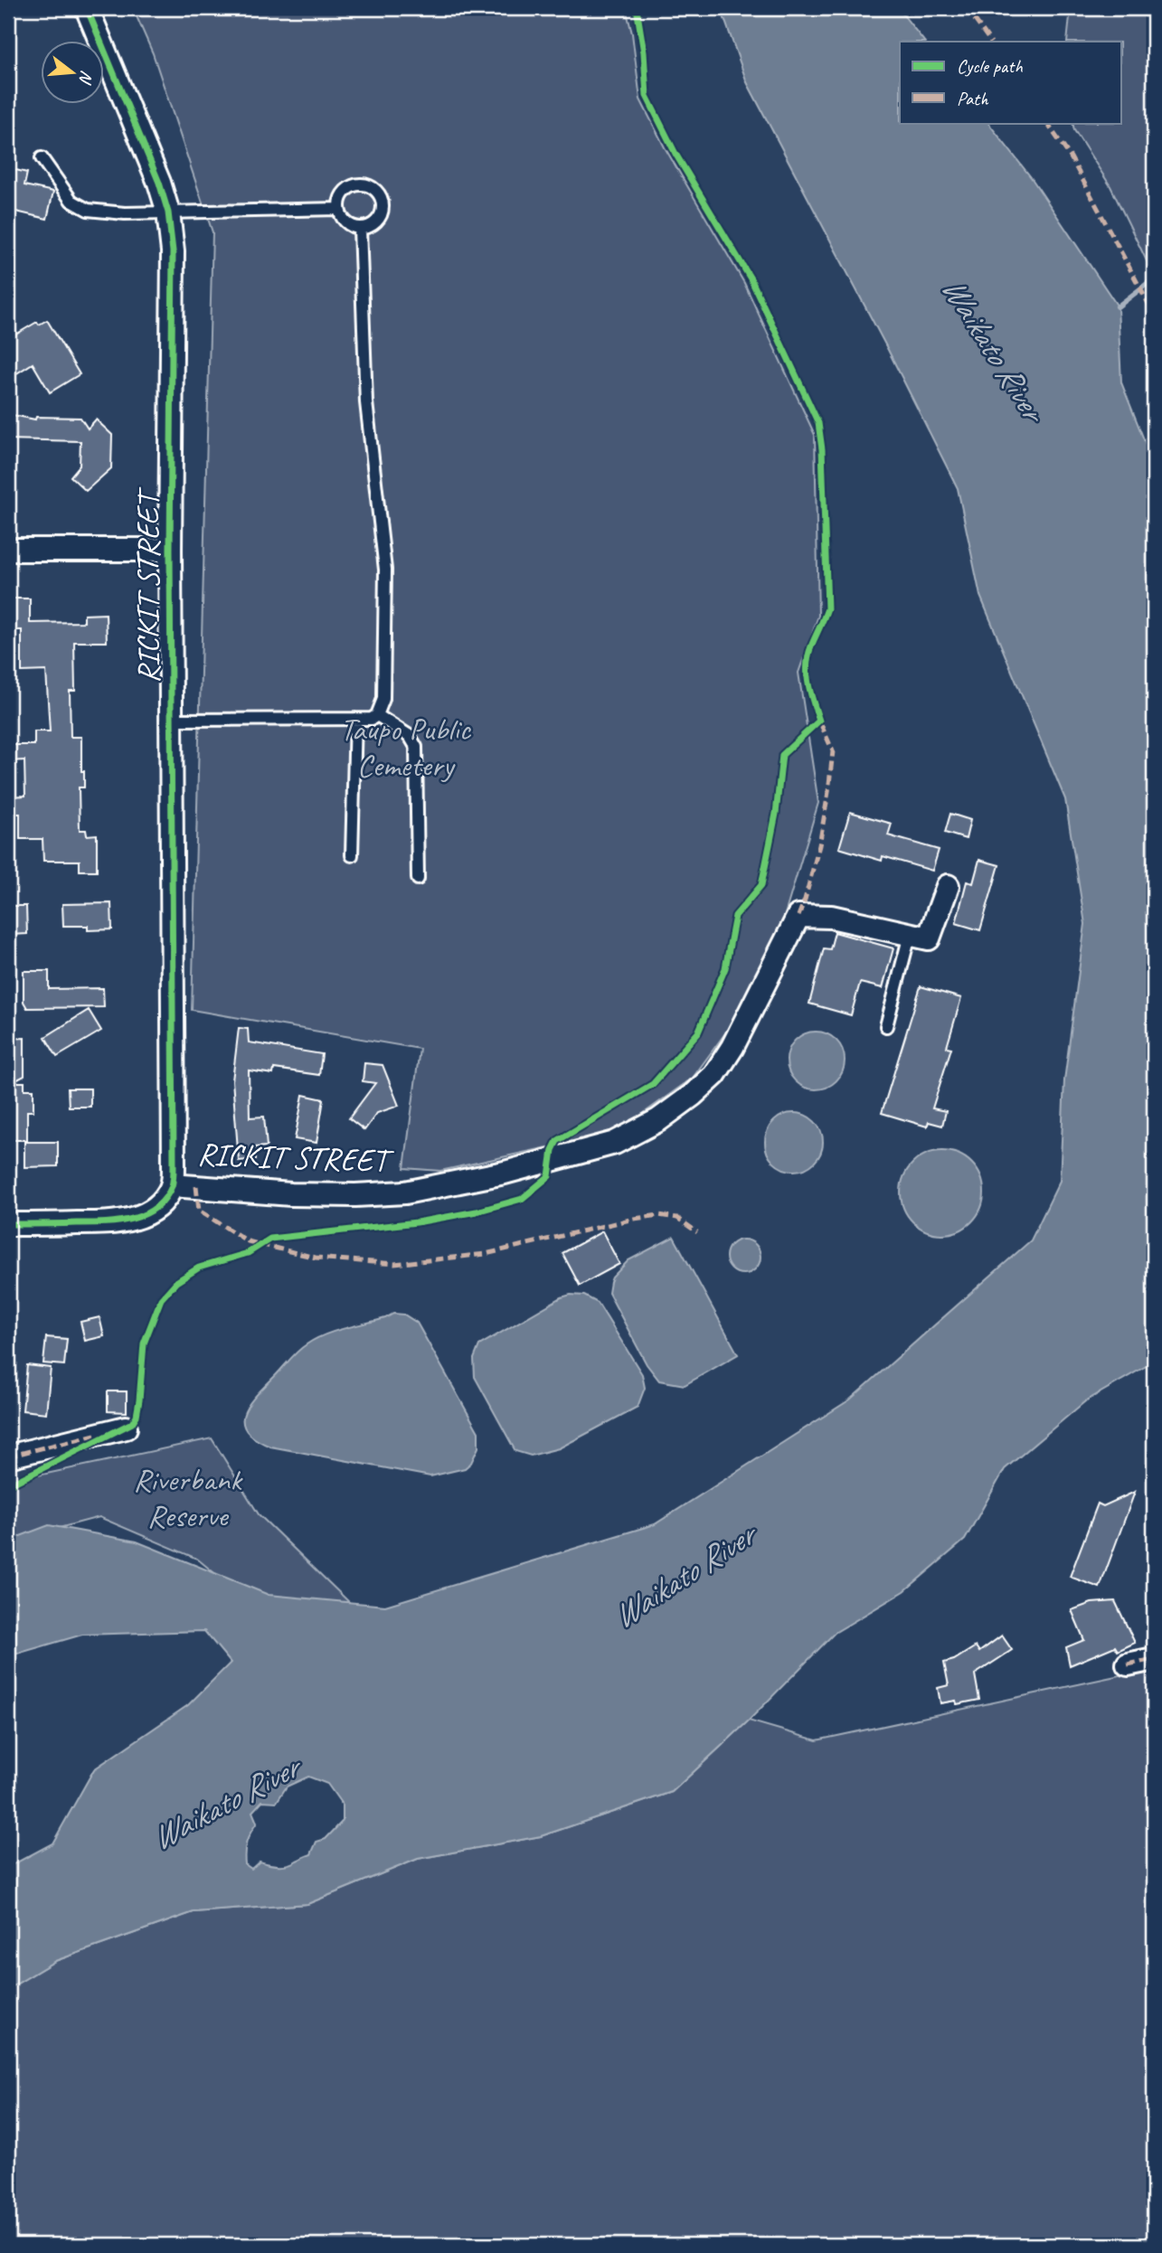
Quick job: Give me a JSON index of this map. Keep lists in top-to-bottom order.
{
  "streets": {
    "street": ["RICKIT STREET"]
  },
  "water": ["Waikato River"],
  "parks": ["Taupo Public Cemetery", "Riverbank Reserve"],
  "legend": ["Cycle path", "Path"],
  "north": "right"
}
